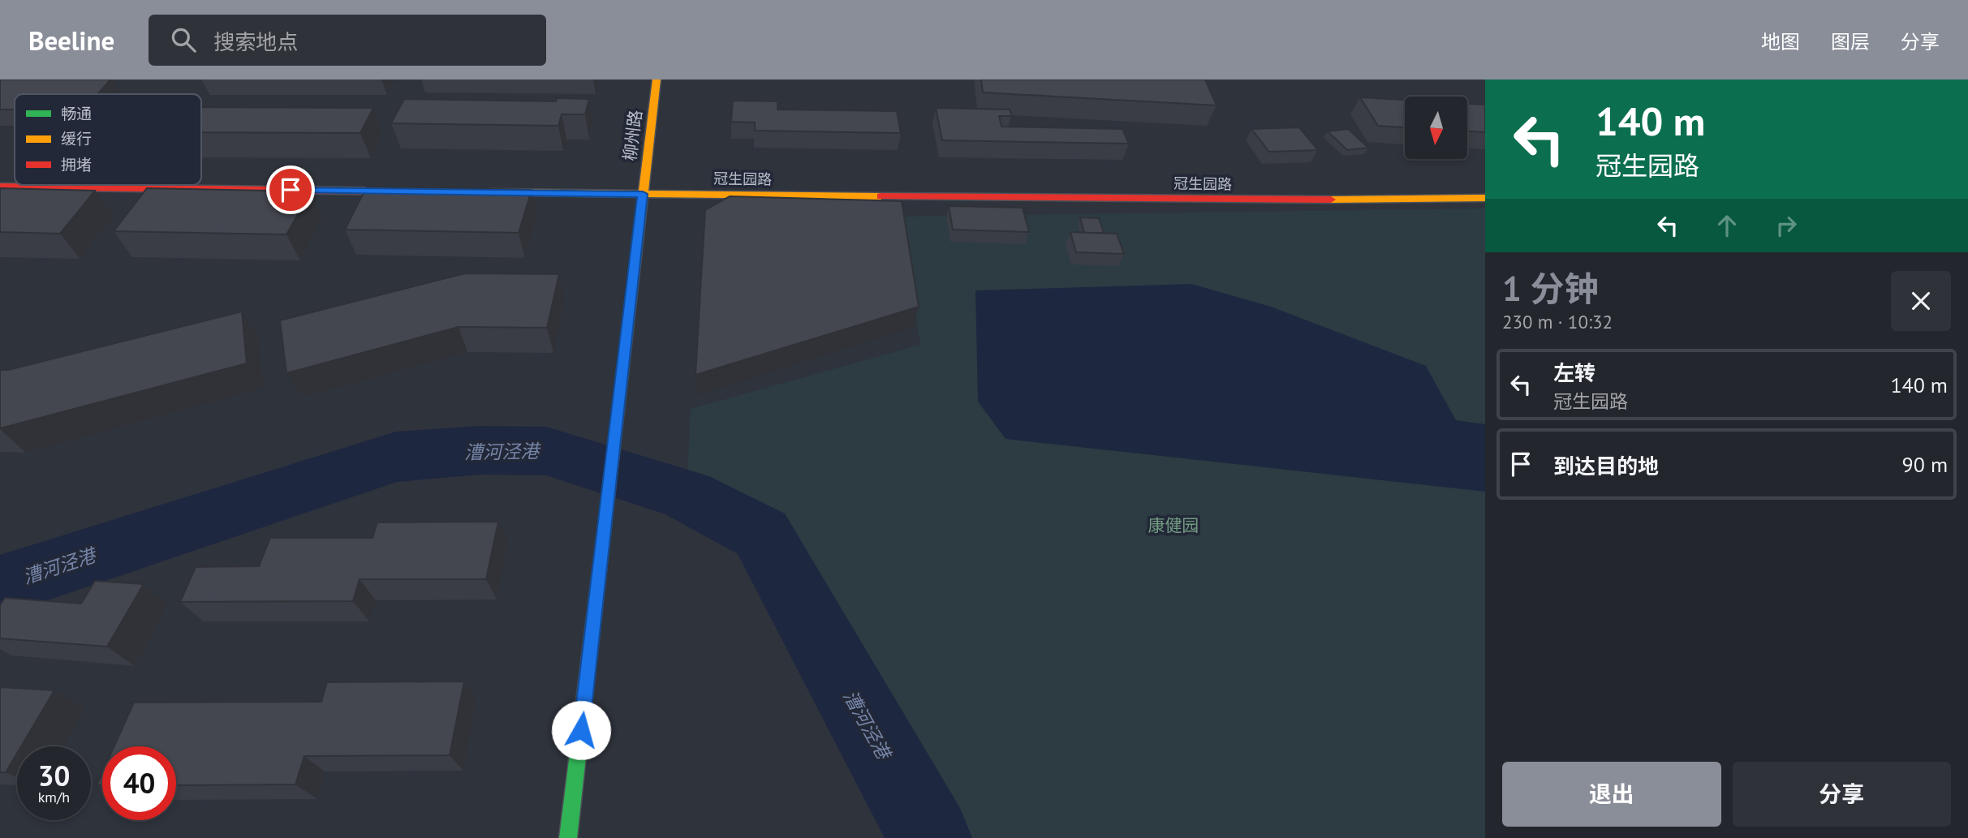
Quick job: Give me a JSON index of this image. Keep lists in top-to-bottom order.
{
  "streets": {
    "street": ["柳州路", "冠生园路"]
  },
  "crossings": [
    ["柳州路", "冠生园路"]
  ],
  "water": ["漕河泾港"],
  "parks": ["康健园"],
  "legend": ["畅通", "缓行", "拥堵"],
  "north": "bottom",
  "page": {
    "header": "Beeline",
    "search": "搜索地点",
    "nav": ["地图", "图层", "分享"],
    "turn": ["140 m", "冠生园路"],
    "heading": ["1 分钟", "230 m · 10:32"],
    "list": [
      {
        "name": "左转",
        "note": "冠生园路",
        "value": "140 m"
      },
      {
        "name": "到达目的地",
        "value": "90 m"
      }
    ],
    "speed": "30 km/h",
    "limit": "40",
    "buttons": ["退出", "分享"]
  }
}
